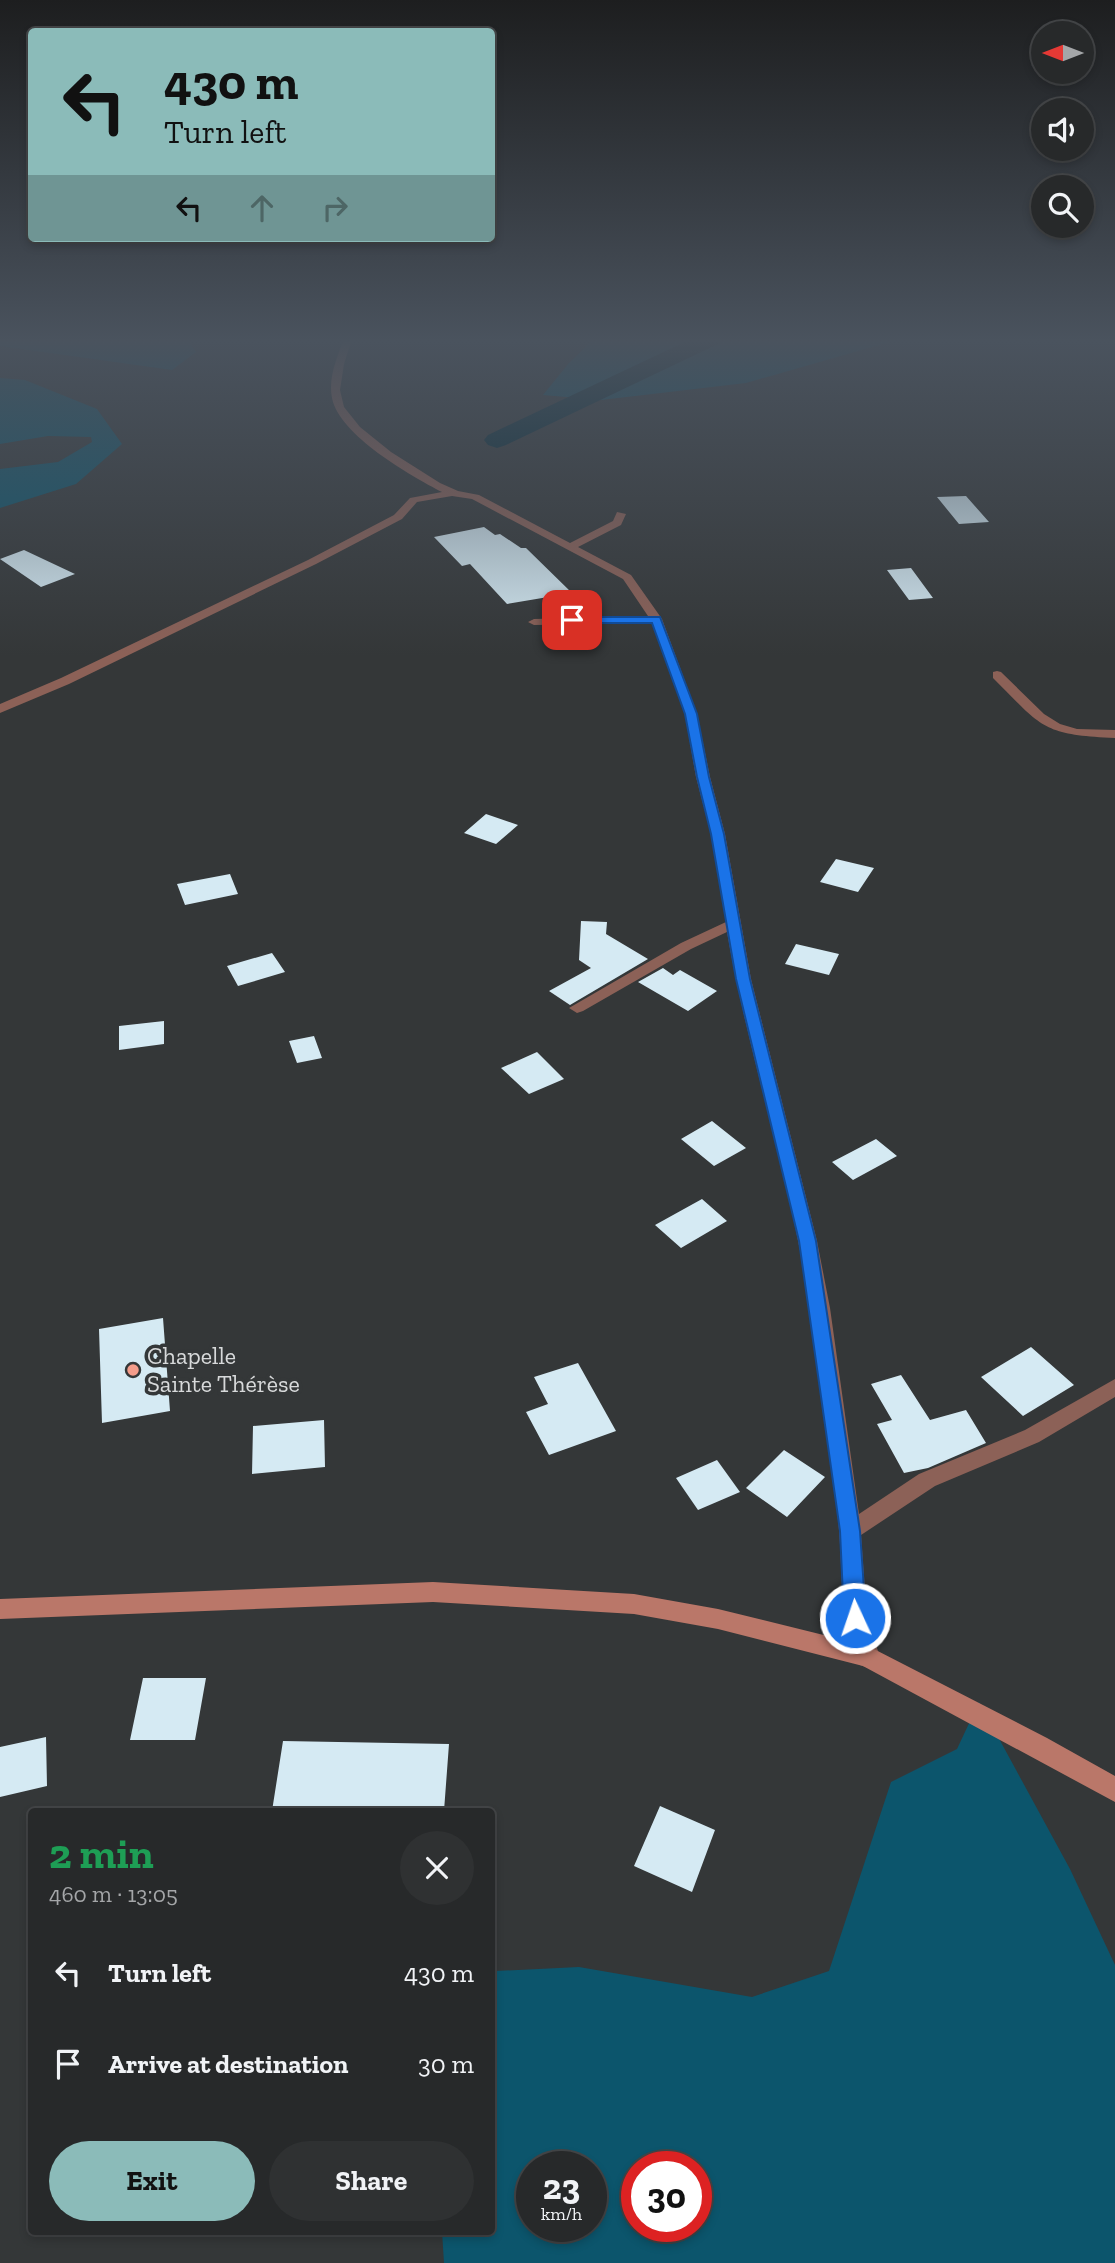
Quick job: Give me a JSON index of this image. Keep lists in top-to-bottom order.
{
  "places": ["Chapelle Sainte Thérèse"],
  "north": "left",
  "page": {
    "turn": ["430 m", "Turn left"],
    "heading": ["2 min", "460 m · 13:05"],
    "list": [
      {
        "name": "Turn left",
        "value": "430 m"
      },
      {
        "name": "Arrive at destination",
        "value": "30 m"
      }
    ],
    "buttons": ["Exit", "Share"],
    "speed": "23 km/h",
    "limit": "30"
  }
}
